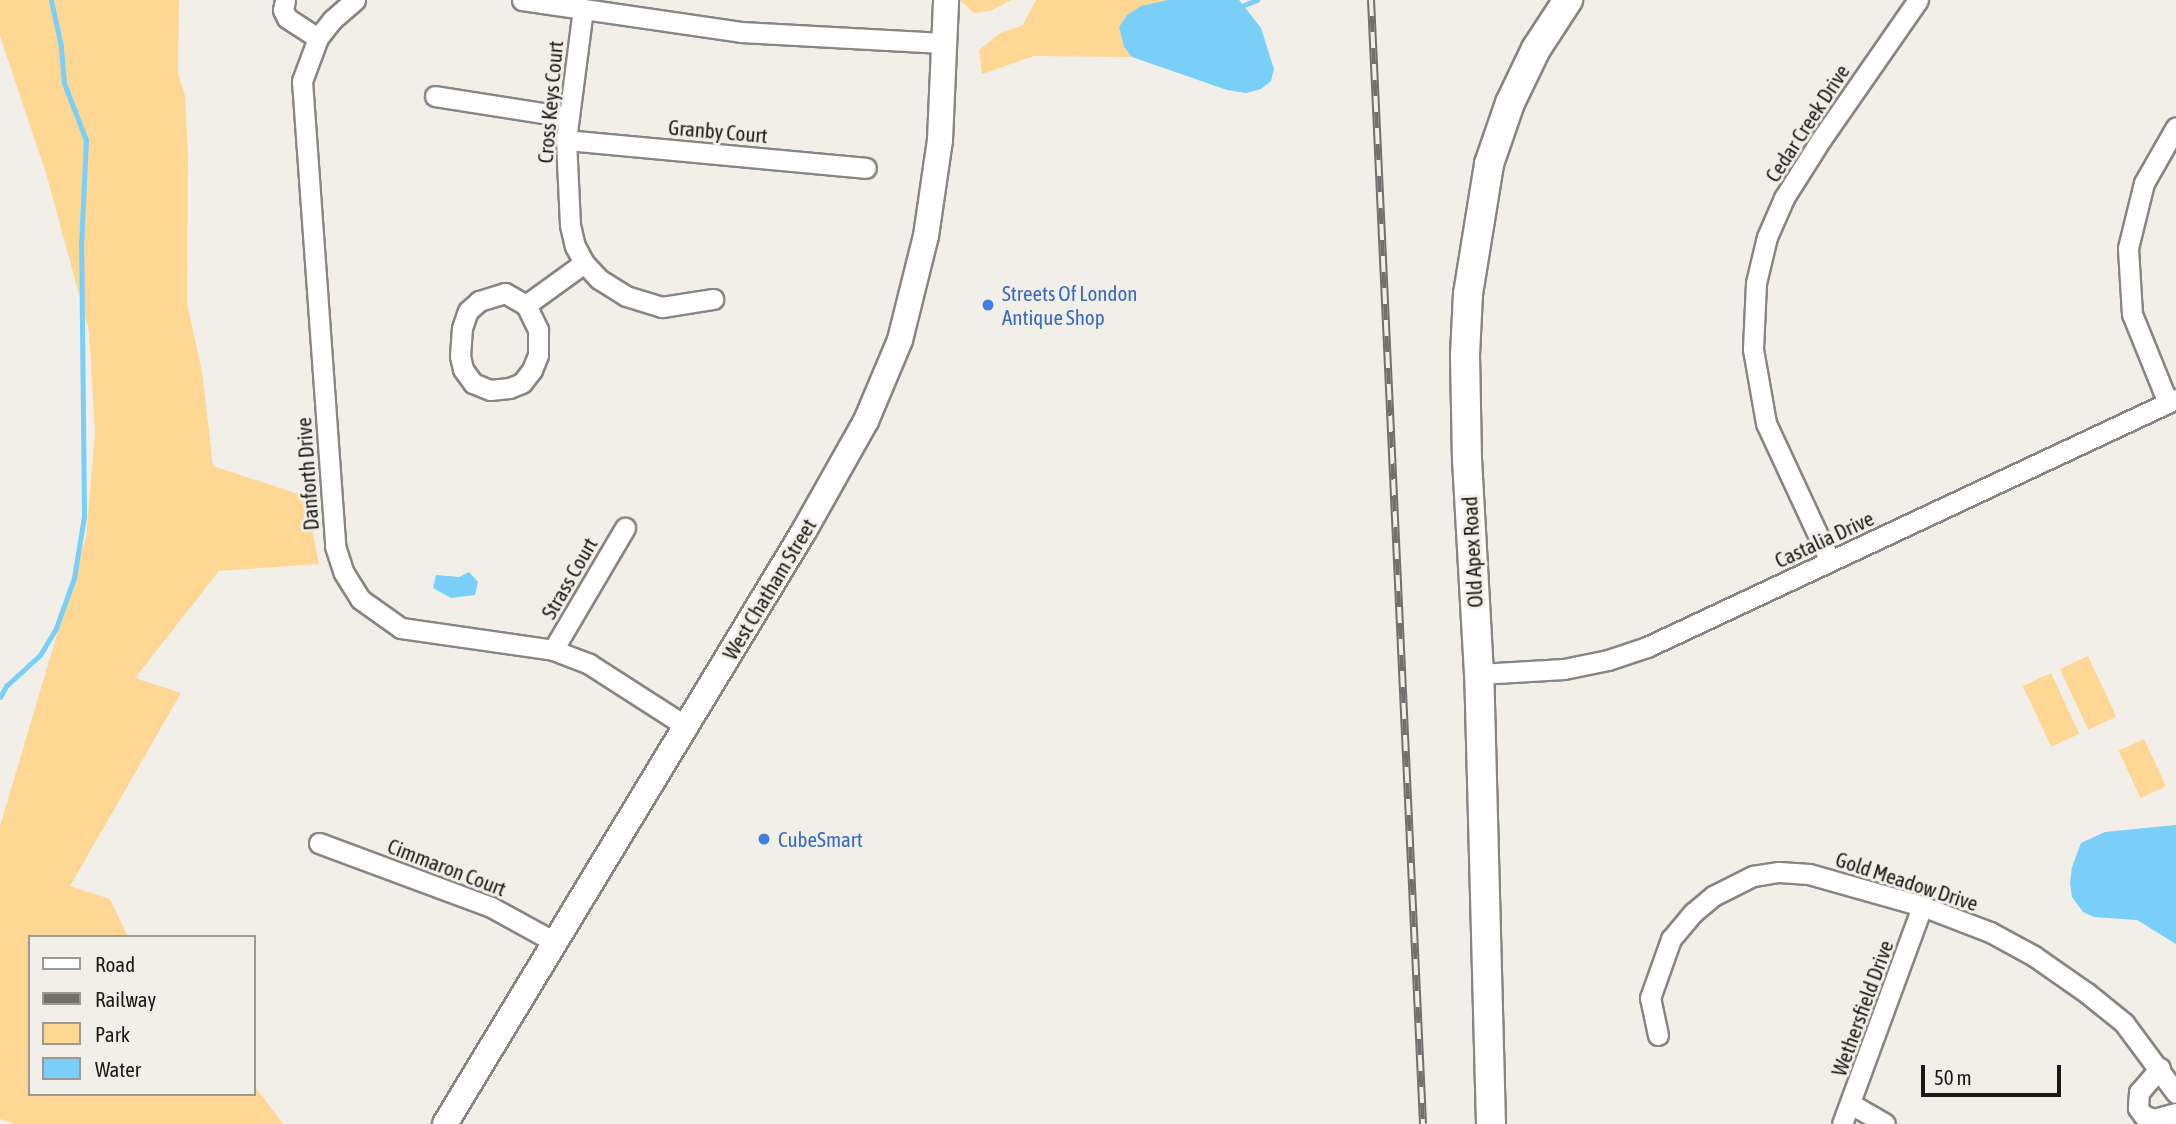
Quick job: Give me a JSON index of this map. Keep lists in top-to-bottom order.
{
  "streets": {
    "main road": ["Old Apex Road"],
    "street": [
      "Cross Keys Court",
      "Cedar Creek Drive",
      "Granby Court",
      "Danforth Drive",
      "Castalia Drive",
      "Strass Court",
      "West Chatham Street",
      "Cimmaron Court",
      "Gold Meadow Drive",
      "Wethersfield Drive"
    ]
  },
  "crossings": [
    ["Cross Keys Court", "Granby Court"],
    ["Cedar Creek Drive", "Castalia Drive"],
    ["Danforth Drive", "Strass Court"],
    ["Danforth Drive", "West Chatham Street"],
    ["Castalia Drive", "Old Apex Road"],
    ["West Chatham Street", "Cimmaron Court"],
    ["Gold Meadow Drive", "Wethersfield Drive"]
  ],
  "places": ["Streets Of London Antique Shop", "CubeSmart"],
  "legend": [
    "Road",
    "Railway",
    "Park",
    "Water"
  ],
  "scale_bar": "50 m"
}
